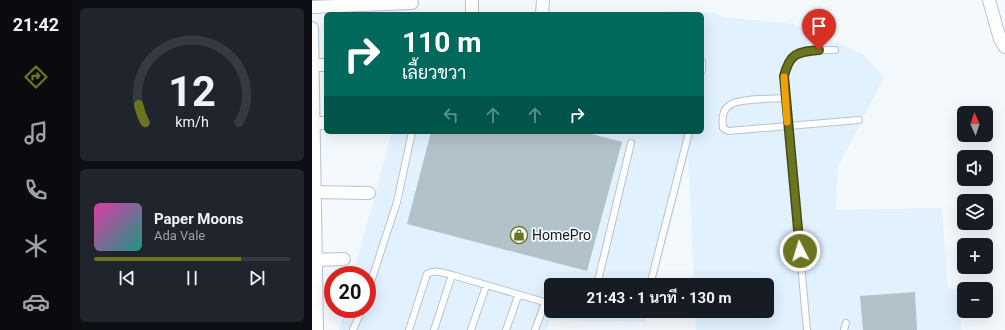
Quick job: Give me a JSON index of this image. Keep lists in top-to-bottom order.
{
  "places": {
    "shop": ["HomePro"]
  },
  "north": "top",
  "page": {
    "tabs": "21:42",
    "turn": ["110 m", "เลี้ยวขวา"],
    "map_buttons": ["+", "−"],
    "song": ["Paper Moons", "Ada Vale"],
    "limit": "20",
    "trip": "21:43 · 1 นาที · 130 m",
    "gauge": ["12", "km/h"]
  }
}
